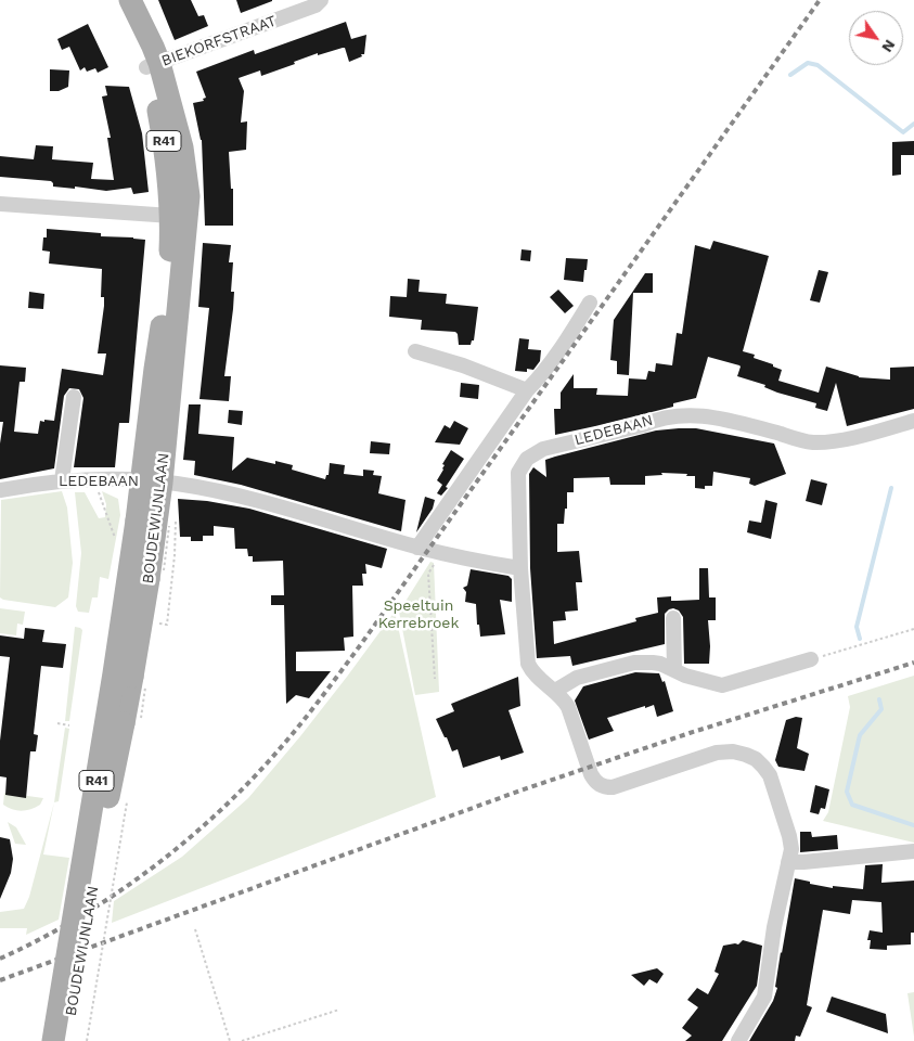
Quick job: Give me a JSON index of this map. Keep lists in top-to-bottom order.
{
  "streets": {
    "main road": ["R41", "BOUDEWIJNLAAN"],
    "street": ["BIEKORFSTRAAT", "LEDEBAAN"]
  },
  "crossings": [
    ["BIEKORFSTRAAT", "BOUDEWIJNLAAN"],
    ["LEDEBAAN", "BOUDEWIJNLAAN"]
  ],
  "parks": ["Speeltuin Kerrebroek"],
  "north": "bottom right"
}
